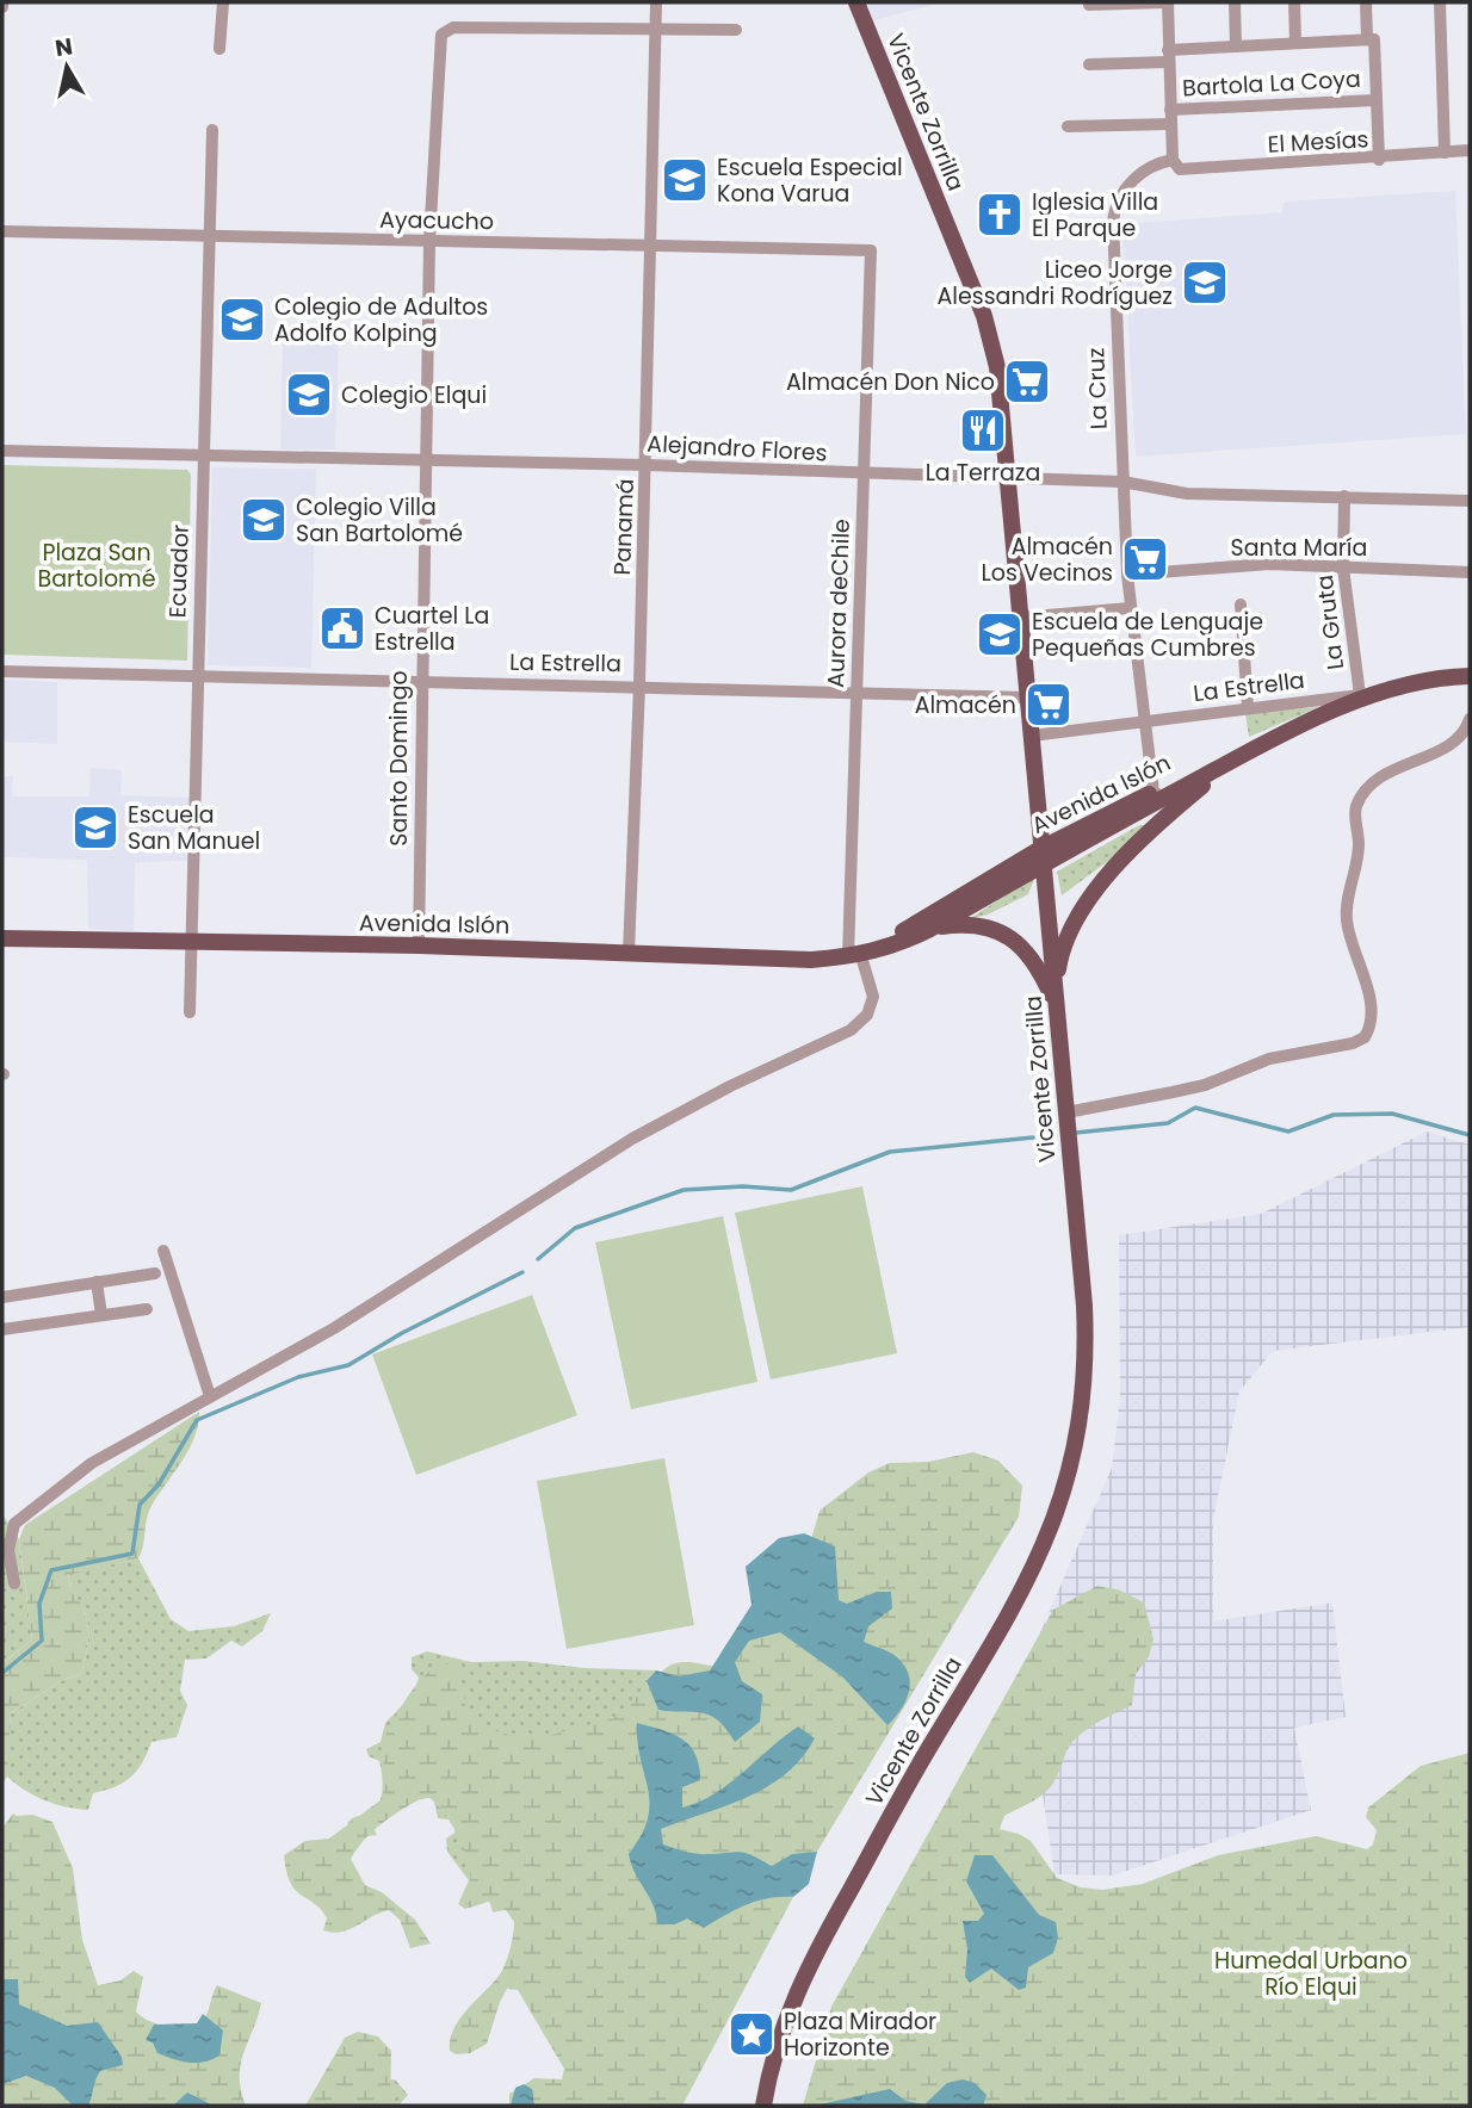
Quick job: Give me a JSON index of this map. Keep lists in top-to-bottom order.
{
  "streets": {
    "main road": ["Vicente Zorrilla", "Avenida Islón"],
    "street": [
      "Bartola La Coya",
      "El Mesías",
      "Ayacucho",
      "La Cruz",
      "Alejandro Flores",
      "Panamá",
      "Santa María",
      "Ecuador",
      "Aurora deChile",
      "La Gruta",
      "La Estrella",
      "Santo Domingo"
    ]
  },
  "crossings": [
    ["Vicente Zorrilla", "Alejandro Flores"],
    ["Vicente Zorrilla", "La Estrella"],
    ["Vicente Zorrilla", "Avenida Islón"],
    ["El Mesías", "La Cruz"],
    ["Ayacucho", "Panamá"],
    ["Ayacucho", "Ecuador"],
    ["Ayacucho", "Aurora deChile"],
    ["Ayacucho", "Santo Domingo"],
    ["La Cruz", "Alejandro Flores"],
    ["La Cruz", "Santa María"],
    ["La Cruz", "La Estrella"],
    ["La Cruz", "Avenida Islón"],
    ["Alejandro Flores", "Panamá"],
    ["Alejandro Flores", "Ecuador"],
    ["Alejandro Flores", "Aurora deChile"],
    ["Alejandro Flores", "La Gruta"],
    ["Alejandro Flores", "Santo Domingo"],
    ["Panamá", "La Estrella"],
    ["Panamá", "Santo Domingo"],
    ["Panamá", "Avenida Islón"],
    ["Santa María", "La Gruta"],
    ["Ecuador", "La Estrella"],
    ["Ecuador", "Avenida Islón"],
    ["Aurora deChile", "La Estrella"],
    ["Aurora deChile", "Avenida Islón"],
    ["La Gruta", "La Estrella"],
    ["La Gruta", "Avenida Islón"],
    ["La Estrella", "Santo Domingo"],
    ["La Estrella", "Avenida Islón"],
    ["Santo Domingo", "Avenida Islón"]
  ],
  "parks": ["Plaza San Bartolomé", "Humedal Urbano Río Elqui"],
  "places": {
    "school or university": [
      "Escuela Especial Kona Varua",
      "Liceo Jorge Alessandri Rodríguez",
      "Colegio de Adultos Adolfo Kolping",
      "Colegio Elqui",
      "Colegio Villa San Bartolomé",
      "Escuela de Lenguaje Pequeñas Cumbres",
      "Escuela San Manuel"
    ],
    "church": ["Iglesia Villa El Parque"],
    "supermarket": ["Almacén Don Nico", "Almacén Los Vecinos", "Almacén"],
    "restaurant": ["La Terraza"],
    "public building": ["Cuartel La Estrella"],
    "place": ["Plaza Mirador Horizonte"]
  },
  "north": "top"
}
